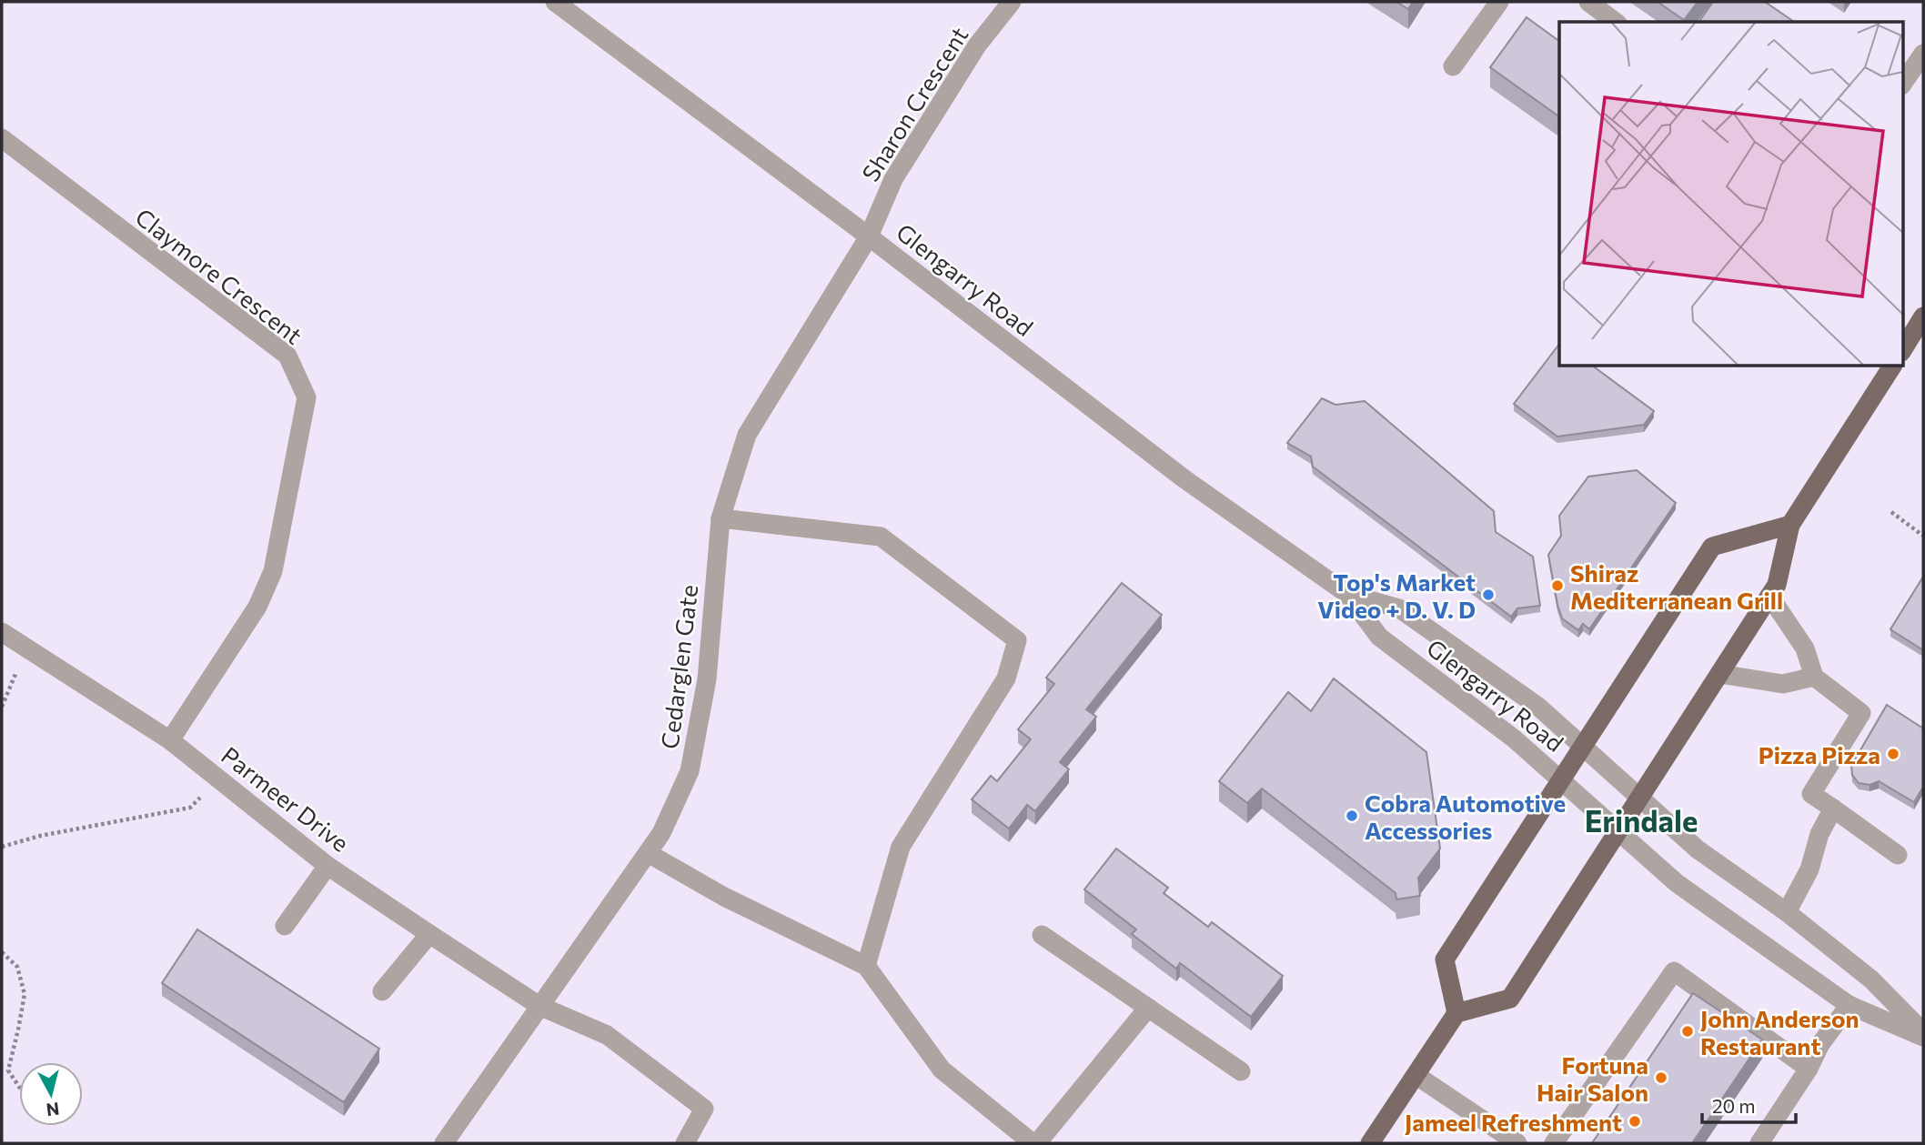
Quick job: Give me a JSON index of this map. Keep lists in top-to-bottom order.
{
  "streets": {
    "street": [
      "Sharon Crescent",
      "Claymore Crescent",
      "Glengarry Road",
      "Cedarglen Gate",
      "Parmeer Drive"
    ]
  },
  "crossings": [
    ["Sharon Crescent", "Glengarry Road"],
    ["Sharon Crescent", "Cedarglen Gate"],
    ["Claymore Crescent", "Parmeer Drive"],
    ["Glengarry Road", "Cedarglen Gate"],
    ["Cedarglen Gate", "Parmeer Drive"]
  ],
  "districts": ["Erindale"],
  "places": [
    "Shiraz Mediterranean Grill",
    "Top's Market Video + D. V. D",
    "Pizza Pizza",
    "Cobra Automotive Accessories",
    "John Anderson Restaurant",
    "Fortuna Hair Salon",
    "Jameel Refreshment"
  ],
  "scale_bar": "20 m",
  "north": "bottom"
}
